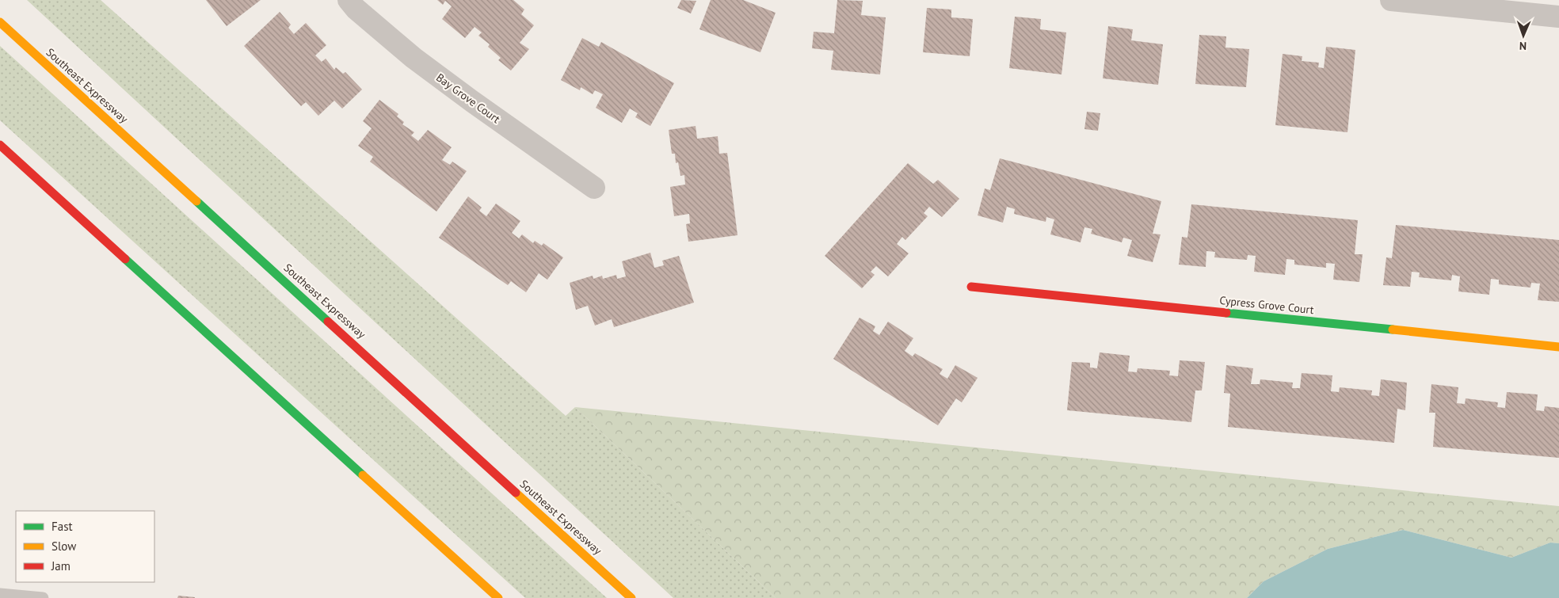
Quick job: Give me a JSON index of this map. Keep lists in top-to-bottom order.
{
  "streets": {
    "main road": ["Southeast Expressway", "Cypress Grove Court"],
    "street": ["Bay Grove Court"]
  },
  "legend": ["Fast", "Slow", "Jam"],
  "north": "bottom"
}
